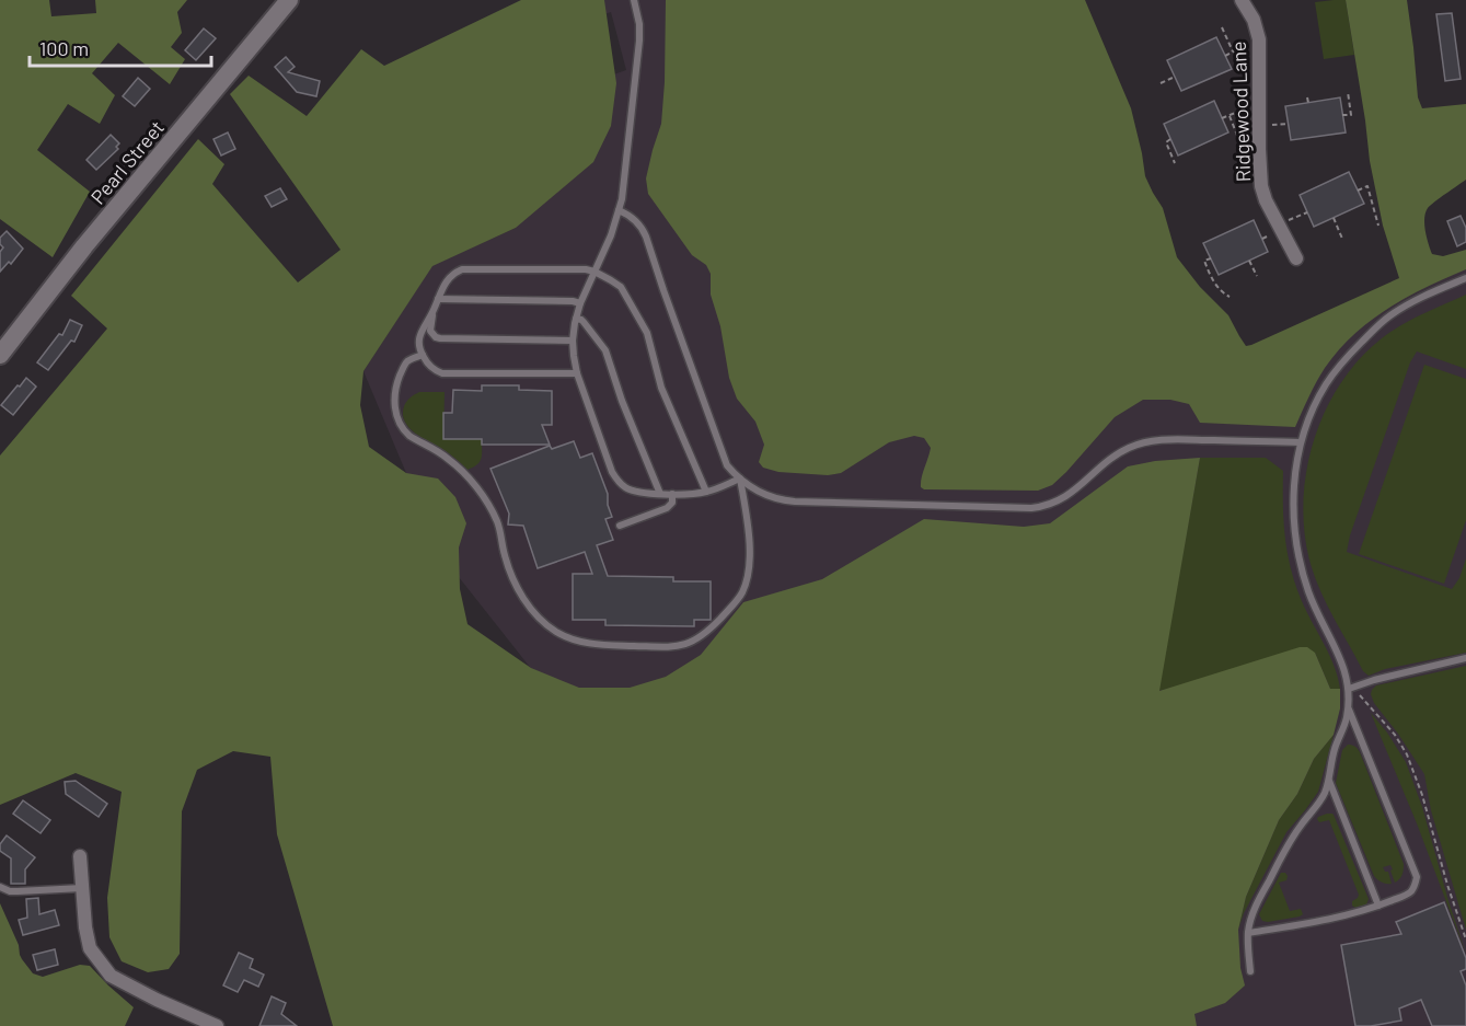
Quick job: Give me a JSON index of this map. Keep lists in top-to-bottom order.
{
  "streets": {
    "main road": ["Pearl Street"],
    "street": ["Ridgewood Lane"]
  },
  "scale_bar": "100 m"
}
